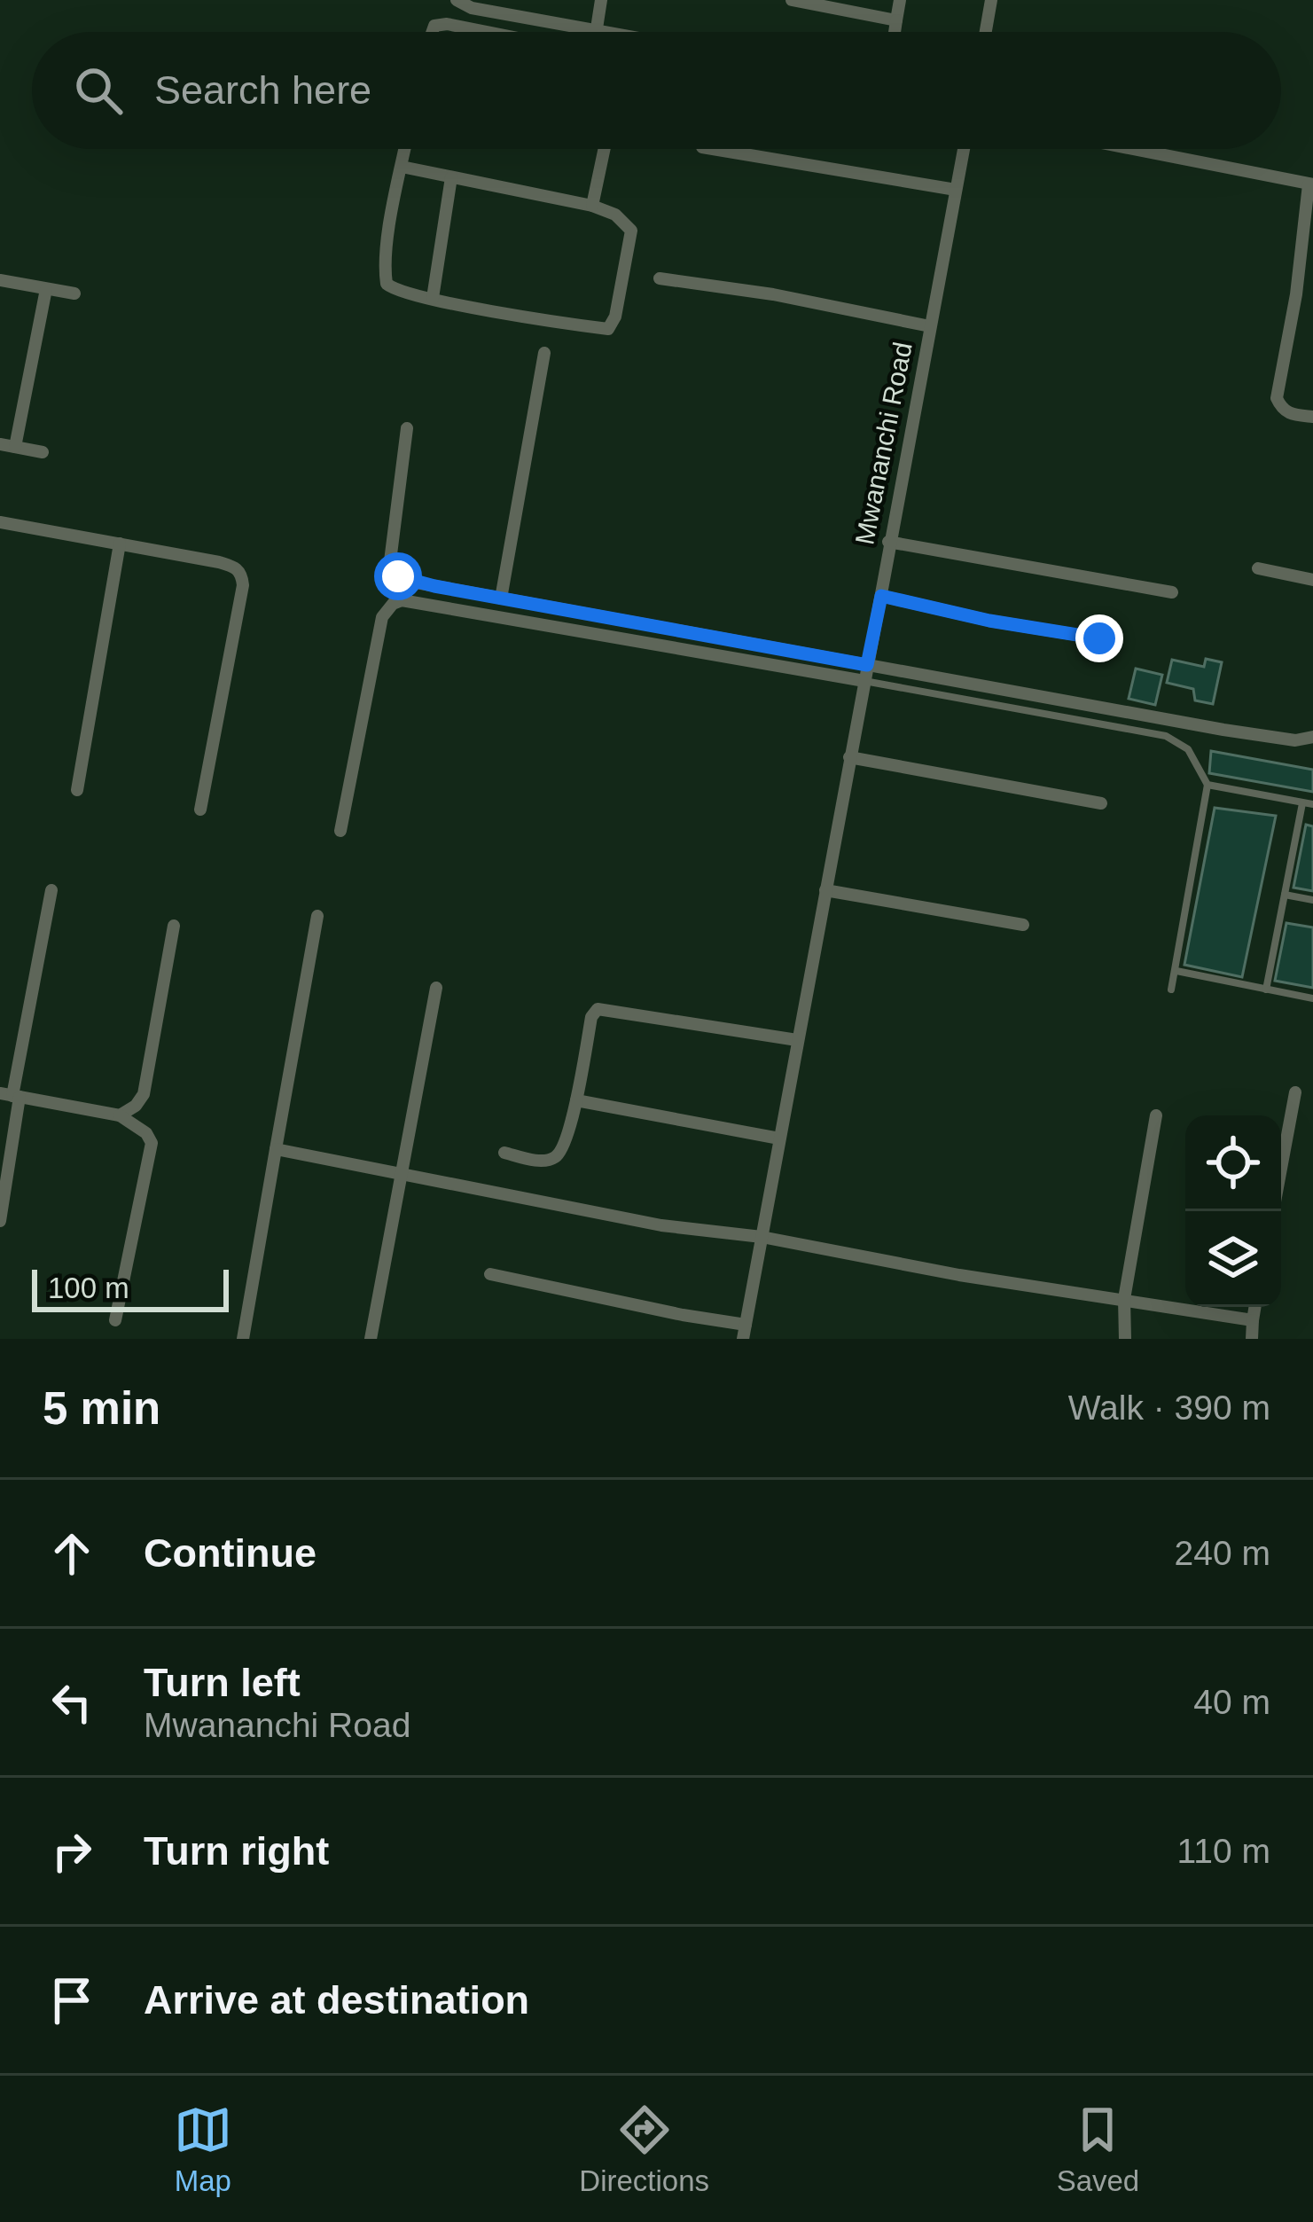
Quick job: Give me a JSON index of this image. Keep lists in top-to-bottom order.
{
  "streets": {
    "street": ["Mwananchi Road"]
  },
  "scale_bar": "100 m",
  "page": {
    "search": "Search here",
    "scale": "100 m",
    "heading": ["5 min", "Walk · 390 m"],
    "list": [
      ["Continue", "240 m"],
      ["Turn left", "Mwananchi Road", "40 m"],
      ["Turn right", "110 m"],
      "Arrive at destination"
    ],
    "nav": ["Map", "Directions", "Saved"]
  }
}
